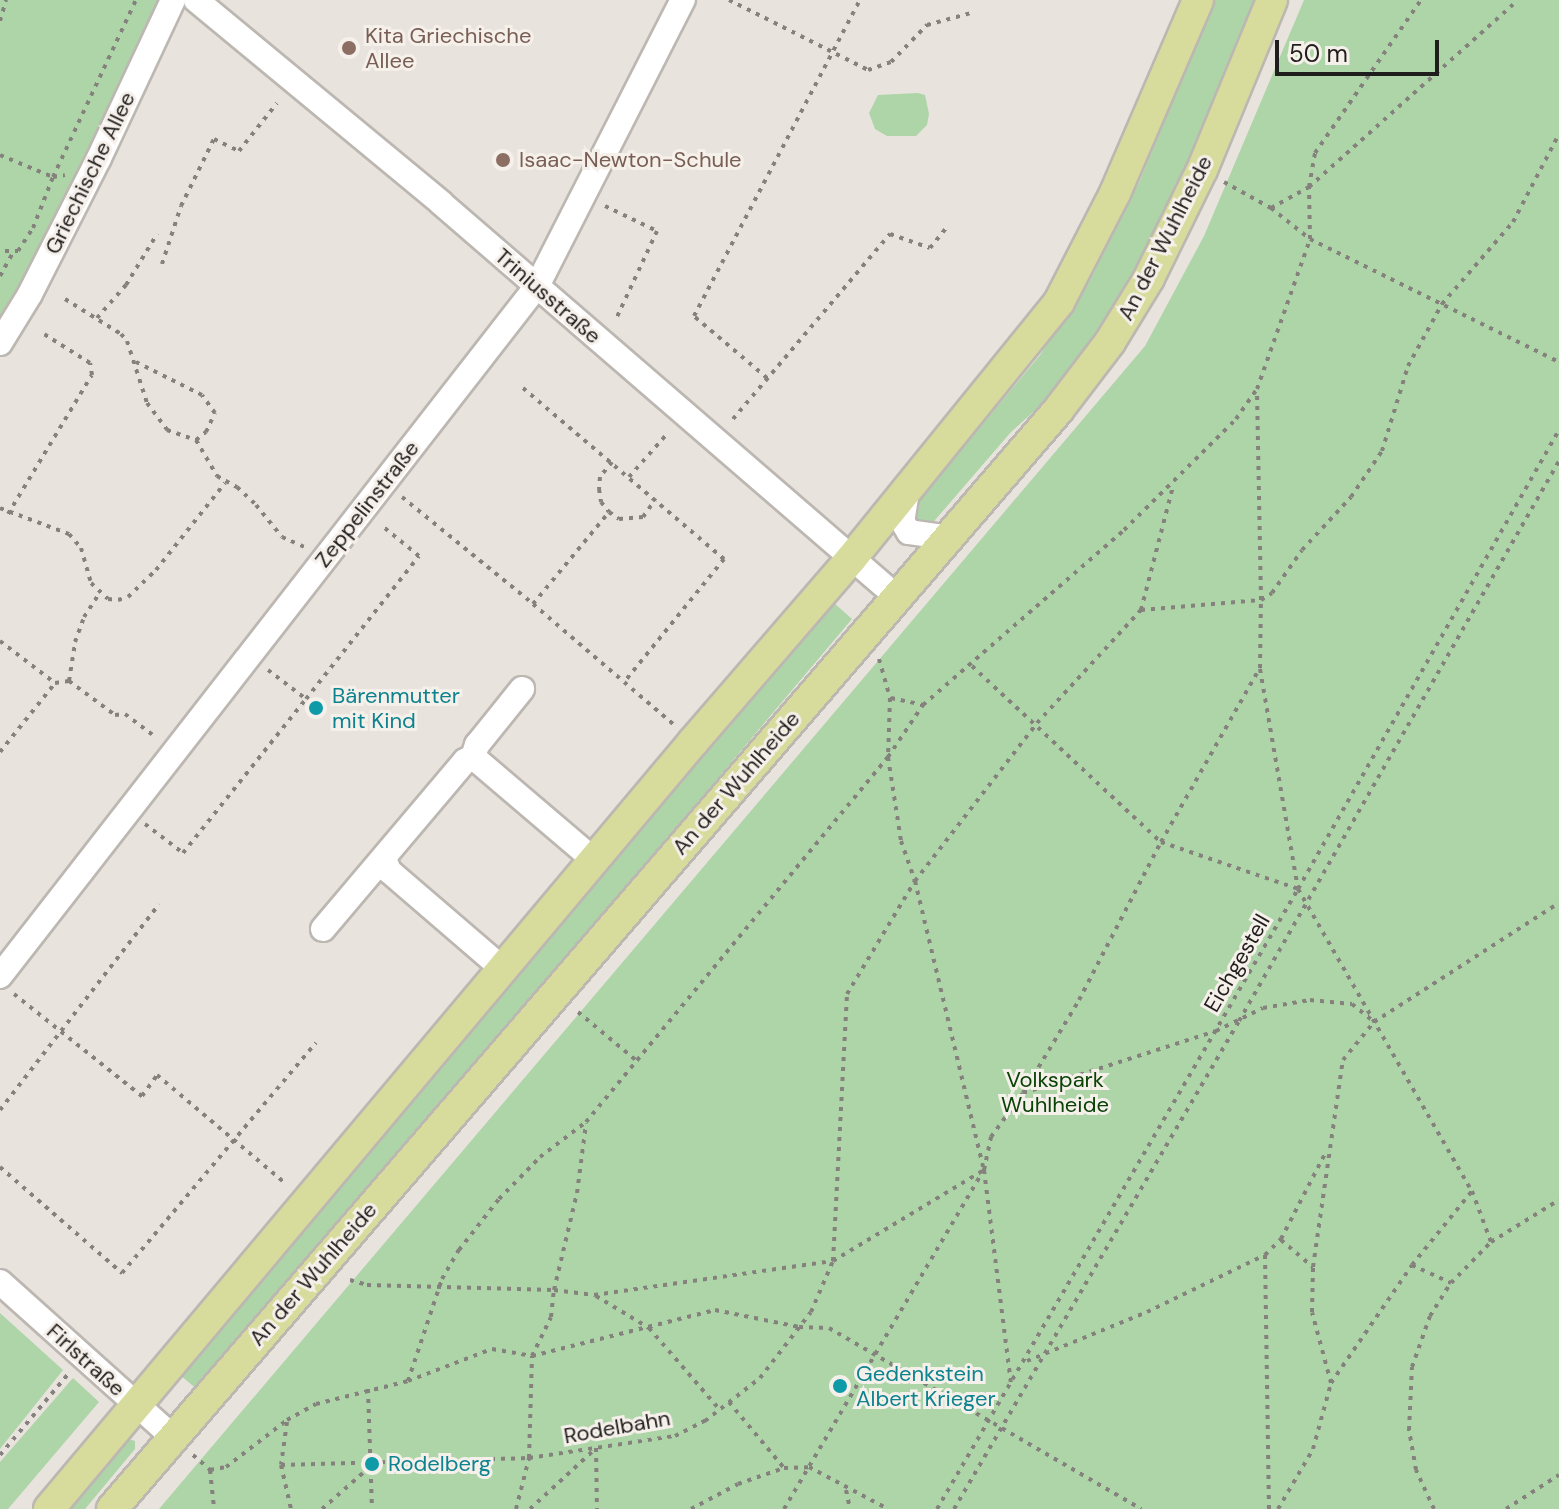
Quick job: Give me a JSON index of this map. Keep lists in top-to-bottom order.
{
  "streets": {
    "main road": ["An der Wuhlheide"],
    "street": [
      "Griechische Allee",
      "Triniusstraße",
      "Zeppelinstraße",
      "Firlstraße"
    ],
    "path": ["Eichgestell", "Rodelbahn"]
  },
  "crossings": [
    ["An der Wuhlheide", "Triniusstraße"],
    ["An der Wuhlheide", "Firlstraße"],
    ["Triniusstraße", "Zeppelinstraße"]
  ],
  "parks": ["Volkspark Wuhlheide"],
  "places": [
    "Kita Griechische Allee",
    "Isaac-Newton-Schule",
    "Bärenmutter mit Kind",
    "Gedenkstein Albert Krieger",
    "Rodelberg"
  ],
  "scale_bar": "50 m"
}
